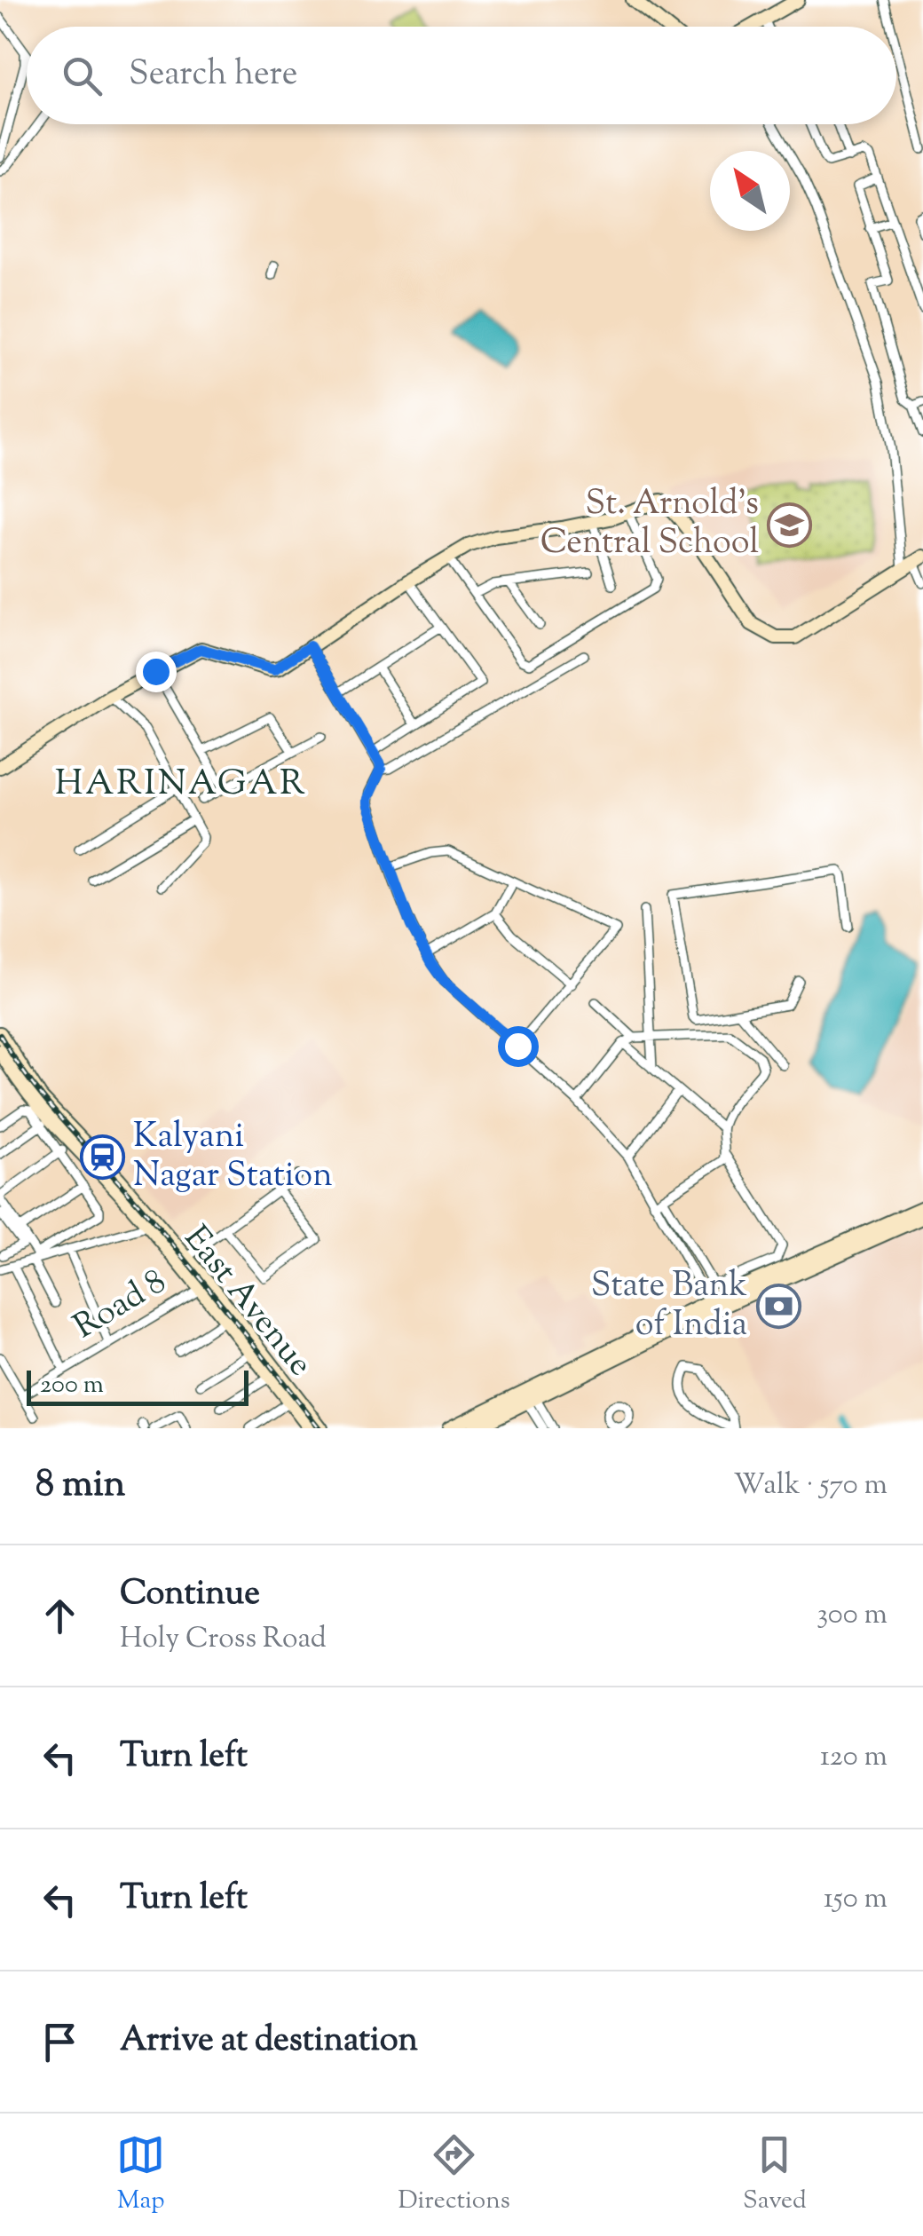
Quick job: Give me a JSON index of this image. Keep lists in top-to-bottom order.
{
  "streets": {
    "street": ["East Avenue", "Road 8"]
  },
  "crossings": [
    ["East Avenue", "Road 8"]
  ],
  "districts": ["HARINAGAR"],
  "places": {
    "school or university": ["St. Arnold's Central School"],
    "station": ["Kalyani Nagar Station"],
    "bank": ["State Bank of India"]
  },
  "scale_bar": "200 m",
  "north": "top left",
  "page": {
    "search": "Search here",
    "scale": "200 m",
    "heading": ["8 min", "Walk · 570 m"],
    "list": [
      ["Continue", "Holy Cross Road", "300 m"],
      ["Turn left", "120 m"],
      ["Turn left", "150 m"],
      "Arrive at destination"
    ],
    "nav": ["Map", "Directions", "Saved"]
  }
}
